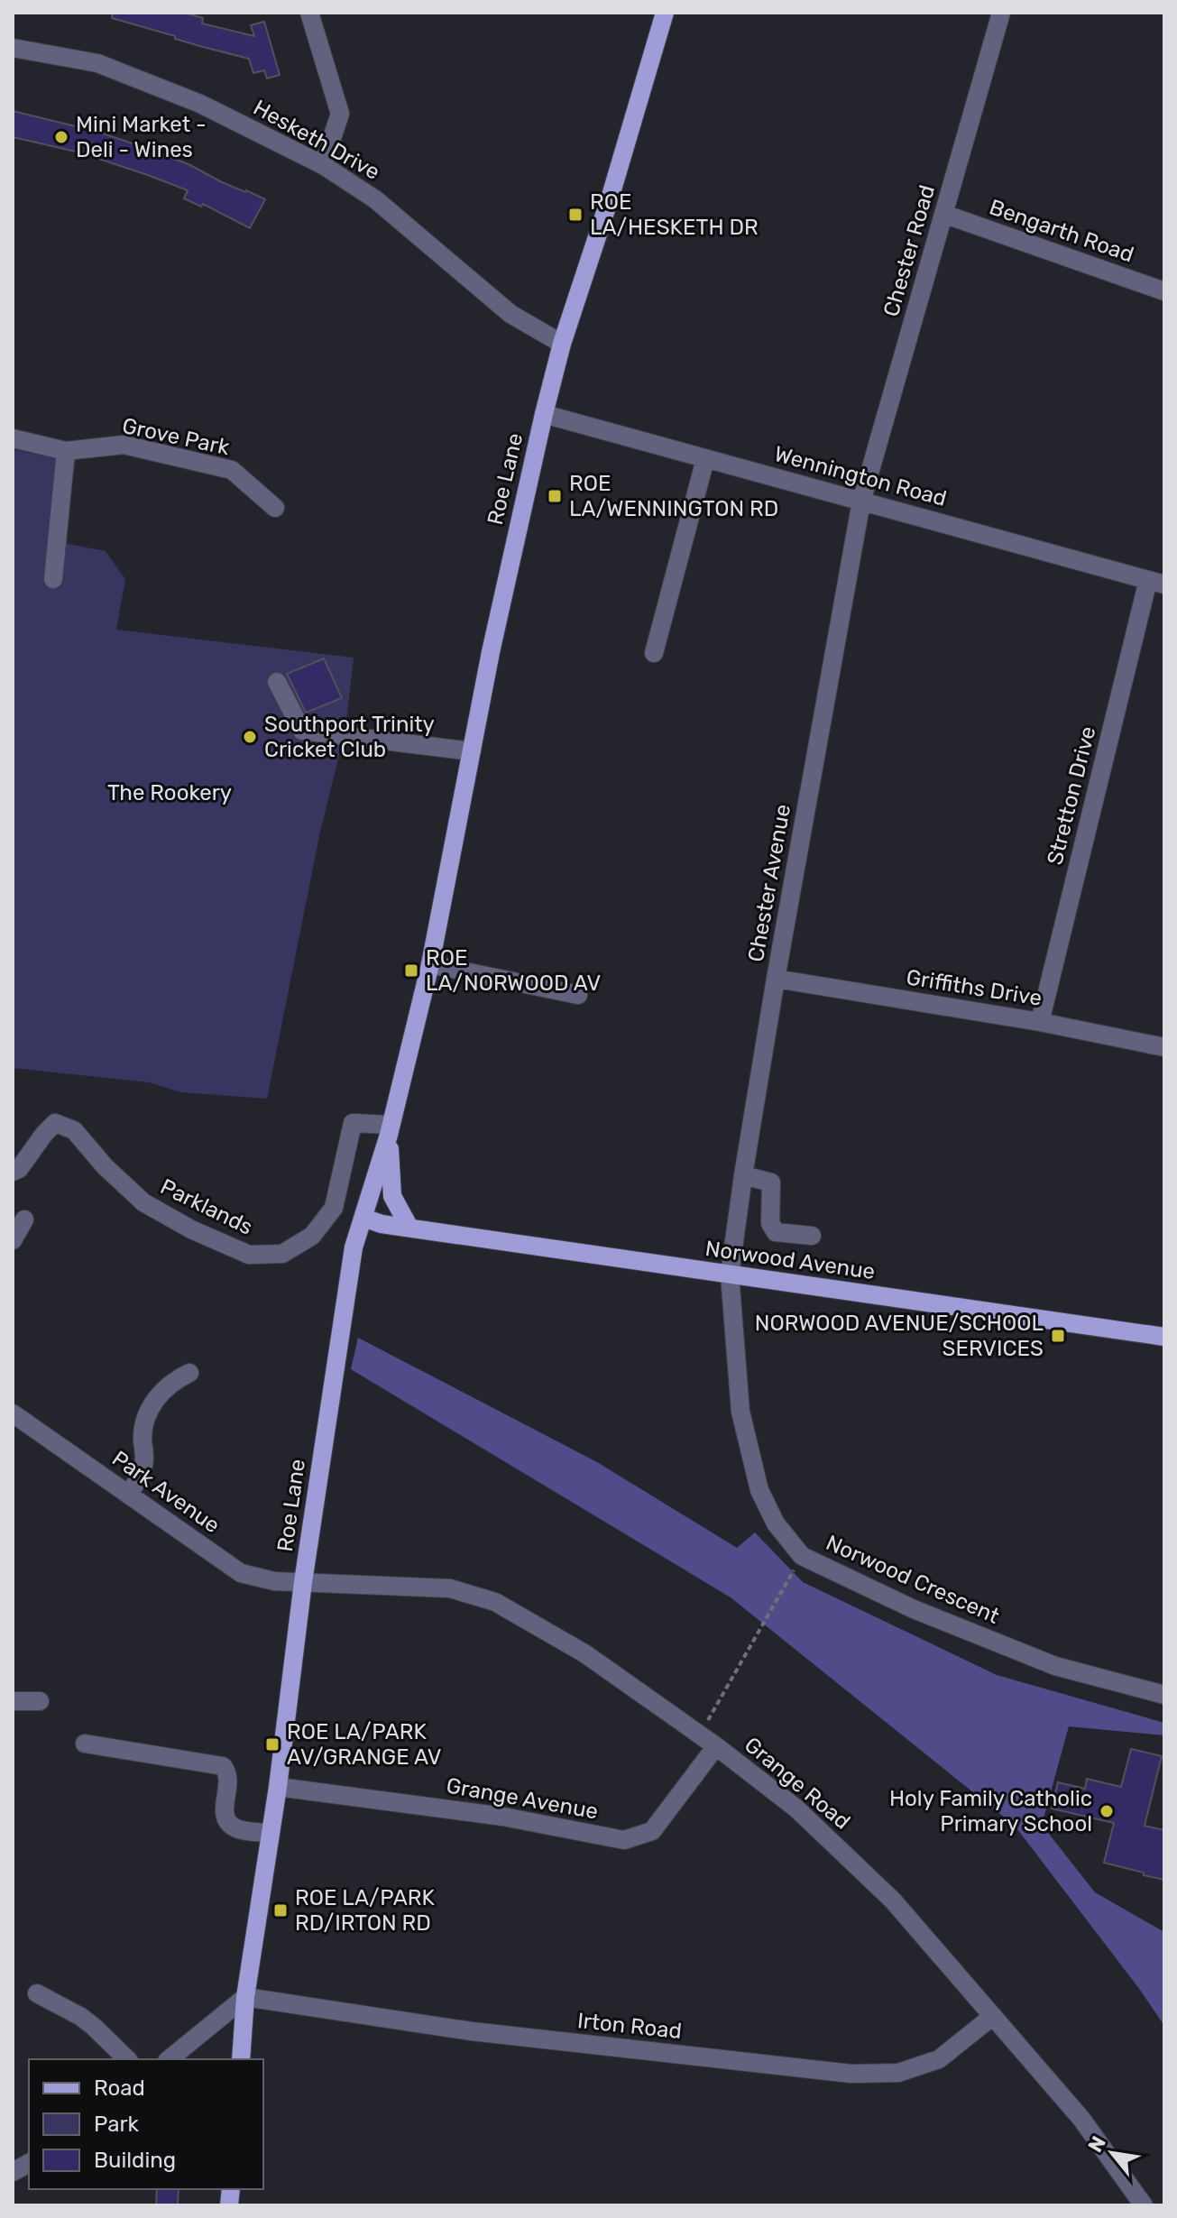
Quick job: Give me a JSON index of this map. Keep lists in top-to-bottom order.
{
  "streets": {
    "main road": ["Roe Lane", "Norwood Avenue"],
    "street": [
      "Hesketh Drive",
      "Bengarth Road",
      "Chester Road",
      "Grove Park",
      "Wennington Road",
      "Stretton Drive",
      "Chester Avenue",
      "Griffiths Drive",
      "Parklands",
      "Park Avenue",
      "Norwood Crescent",
      "Grange Road",
      "Grange Avenue",
      "Irton Road"
    ]
  },
  "crossings": [
    ["Hesketh Drive", "Roe Lane"],
    ["Bengarth Road", "Chester Road"],
    ["Chester Road", "Wennington Road"],
    ["Chester Road", "Chester Avenue"],
    ["Wennington Road", "Roe Lane"],
    ["Wennington Road", "Stretton Drive"],
    ["Wennington Road", "Chester Avenue"],
    ["Roe Lane", "Parklands"],
    ["Roe Lane", "Norwood Avenue"],
    ["Roe Lane", "Park Avenue"],
    ["Roe Lane", "Grange Road"],
    ["Roe Lane", "Grange Avenue"],
    ["Roe Lane", "Irton Road"],
    ["Stretton Drive", "Griffiths Drive"],
    ["Chester Avenue", "Griffiths Drive"],
    ["Chester Avenue", "Norwood Avenue"],
    ["Chester Avenue", "Norwood Crescent"],
    ["Norwood Avenue", "Norwood Crescent"],
    ["Park Avenue", "Grange Road"],
    ["Grange Road", "Grange Avenue"],
    ["Grange Road", "Irton Road"]
  ],
  "parks": ["The Rookery"],
  "places": {
    "other": ["Mini Market - Deli - Wines", "Southport Trinity Cricket Club", "Holy Family Catholic Primary School"],
    "transit": [
      "ROE LA/HESKETH DR",
      "ROE LA/WENNINGTON RD",
      "ROE LA/NORWOOD AV",
      "NORWOOD AVENUE/SCHOOL SERVICES",
      "ROE LA/PARK AV/GRANGE AV",
      "ROE LA/PARK RD/IRTON RD"
    ]
  },
  "legend": ["Road", "Park", "Building"],
  "north": "top left"
}
